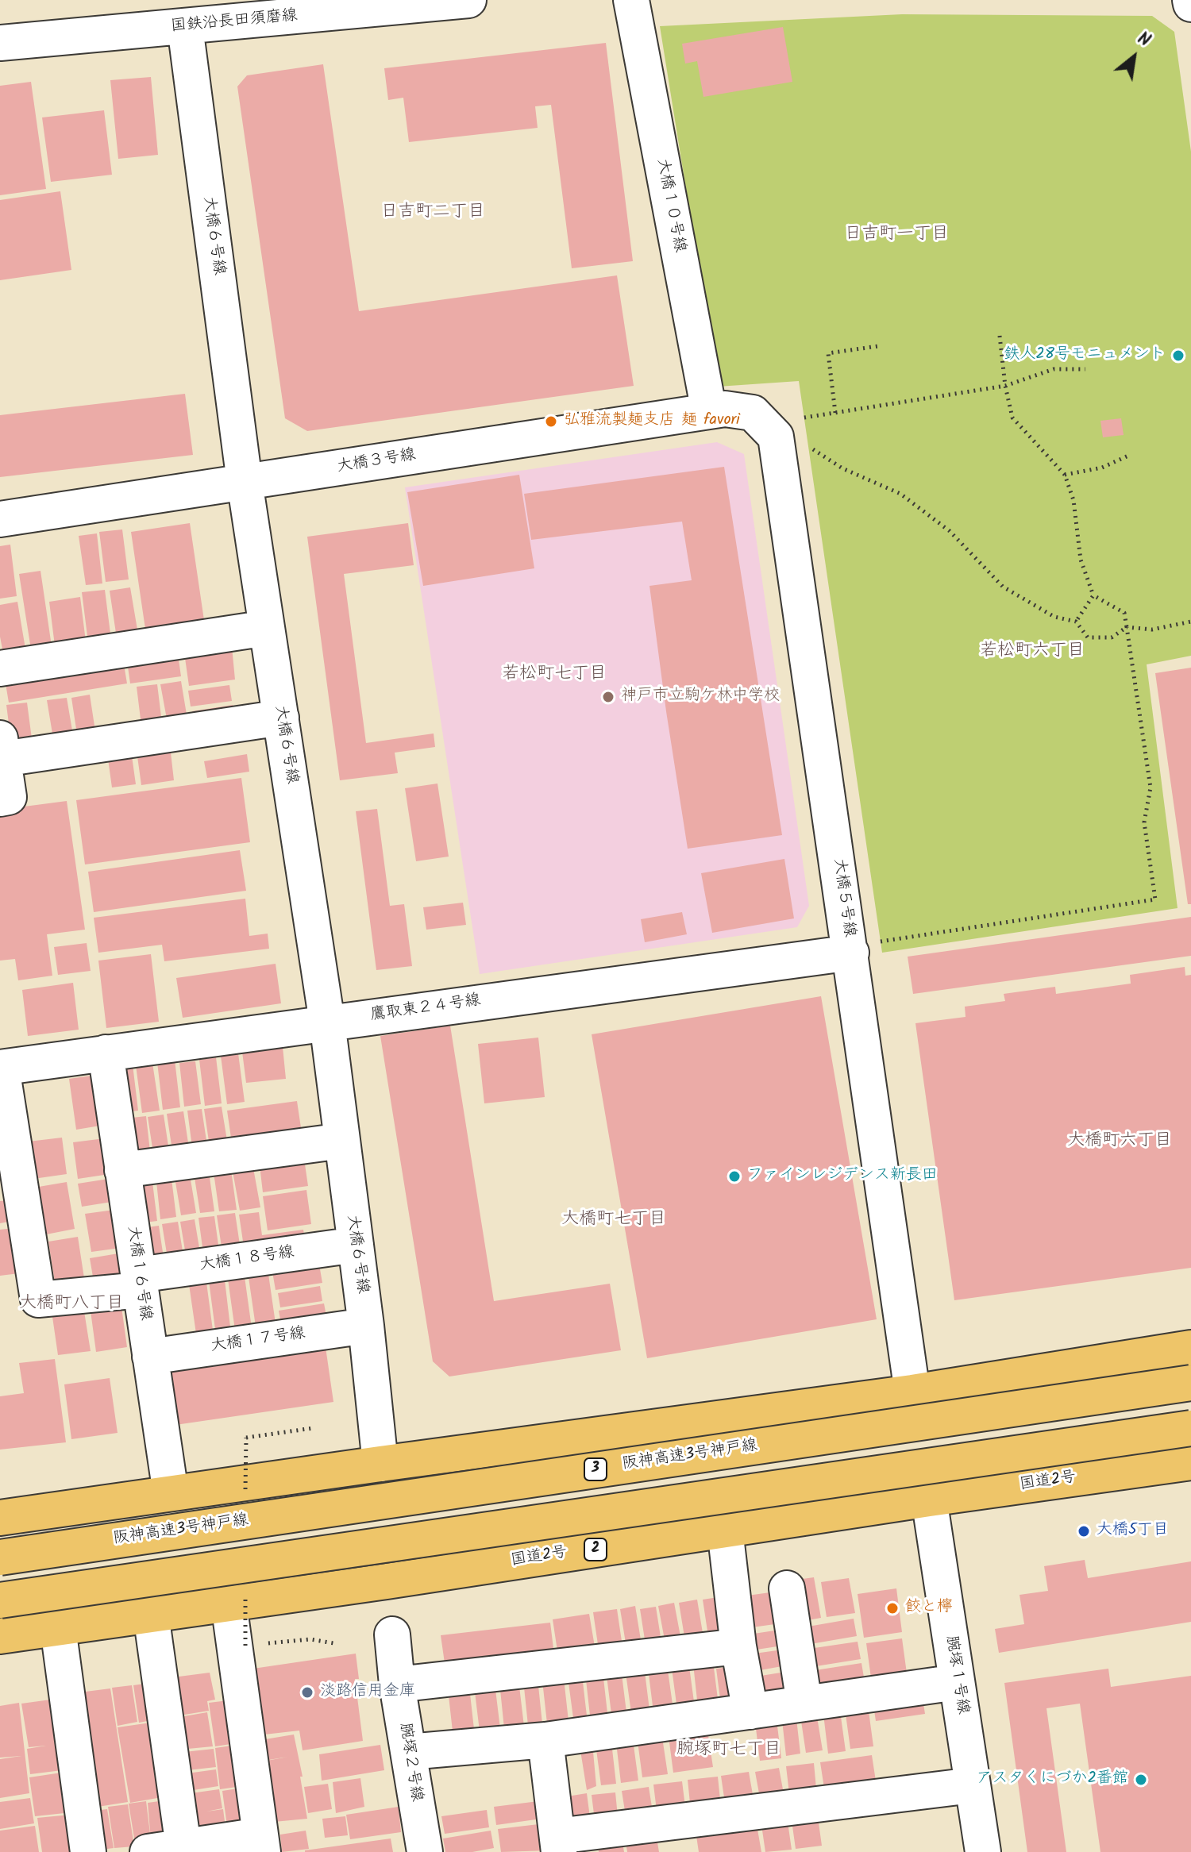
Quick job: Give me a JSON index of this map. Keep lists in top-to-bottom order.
{
  "streets": {
    "highway": [
      "阪神高速3号神戸線",
      "3",
      "国道2号",
      "2"
    ],
    "street": [
      "国鉄沿長田須磨線",
      "大橋１０号線",
      "大橋６号線",
      "大橋３号線",
      "大橋５号線",
      "鷹取東２４号線",
      "大橋１８号線",
      "大橋１６号線",
      "大橋１７号線",
      "腕塚１号線",
      "腕塚２号線"
    ]
  },
  "crossings": [
    ["国鉄沿長田須磨線", "大橋６号線"],
    ["大橋１０号線", "大橋３号線"],
    ["大橋６号線", "大橋３号線"],
    ["大橋６号線", "鷹取東２４号線"],
    ["大橋６号線", "大橋１８号線"],
    ["大橋６号線", "大橋１７号線"],
    ["大橋３号線", "大橋５号線"],
    ["大橋５号線", "鷹取東２４号線"],
    ["鷹取東２４号線", "大橋１８号線"],
    ["鷹取東２４号線", "大橋１６号線"],
    ["大橋１８号線", "大橋１６号線"],
    ["大橋１６号線", "大橋１７号線"],
    ["国道2号", "腕塚１号線"]
  ],
  "districts": [
    "日吉町二丁目",
    "日吉町一丁目",
    "若松町六丁目",
    "若松町七丁目",
    "大橋町六丁目",
    "大橋町七丁目",
    "大橋町八丁目",
    "腕塚町七丁目"
  ],
  "places": [
    "鉄人28号モニュメント",
    "弘雅流製麺支店 麺 favori",
    "神戸市立駒ケ林中学校",
    "ファインレジデンス新長田",
    "大橋5丁目",
    "餃と檸",
    "淡路信用金庫",
    "アスタくにづか2番館"
  ],
  "north": "top right"
}
